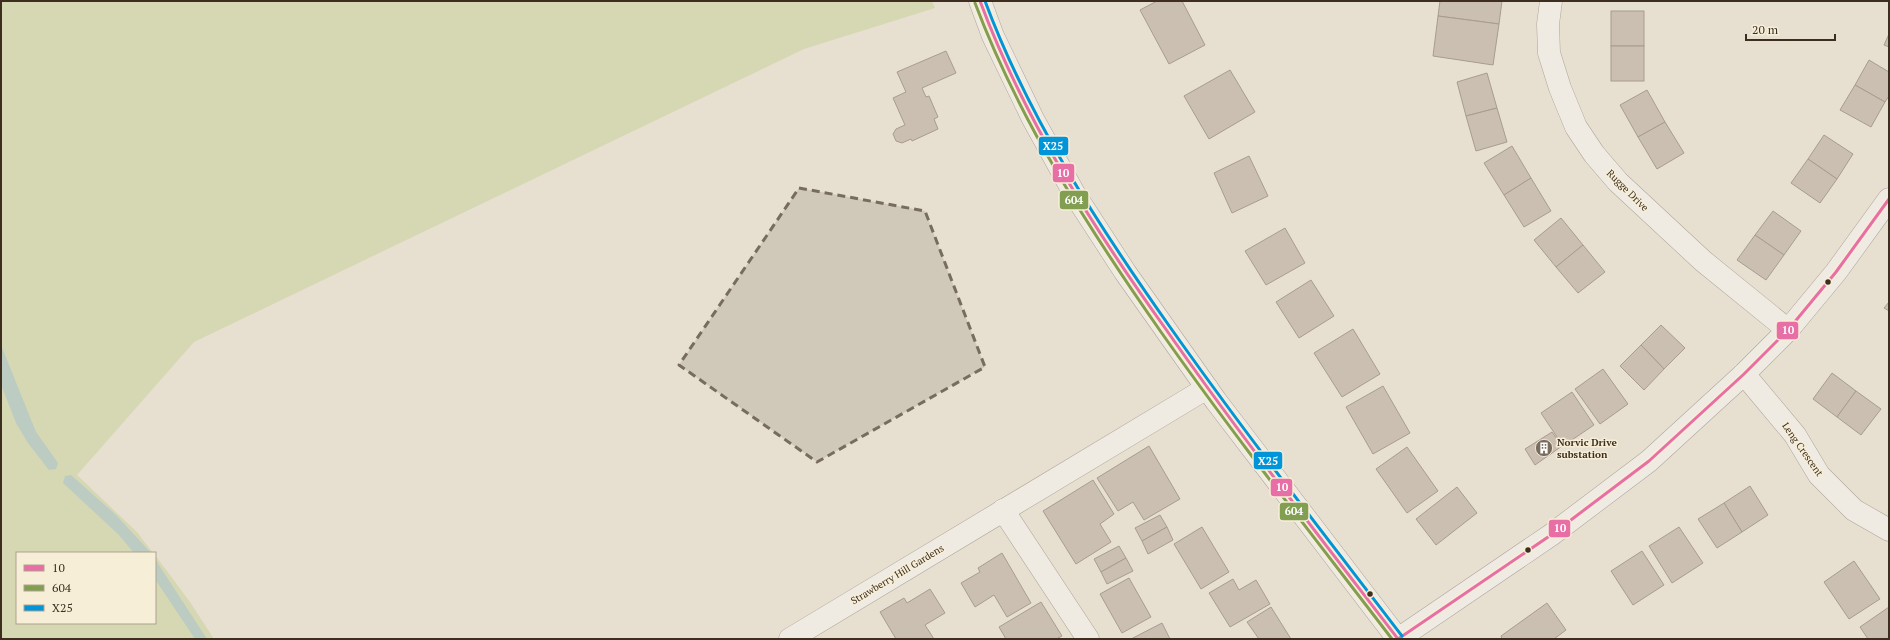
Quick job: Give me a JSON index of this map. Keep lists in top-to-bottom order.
{
  "streets": {
    "street": ["Rugge Drive", "Leng Crescent", "Strawberry Hill Gardens"]
  },
  "places": {
    "building": ["Norvic Drive substation"]
  },
  "lines": ["transit line 10", "transit line X25", "transit line 604"],
  "legend": ["10", "604", "X25"],
  "scale_bar": "20 m"
}
